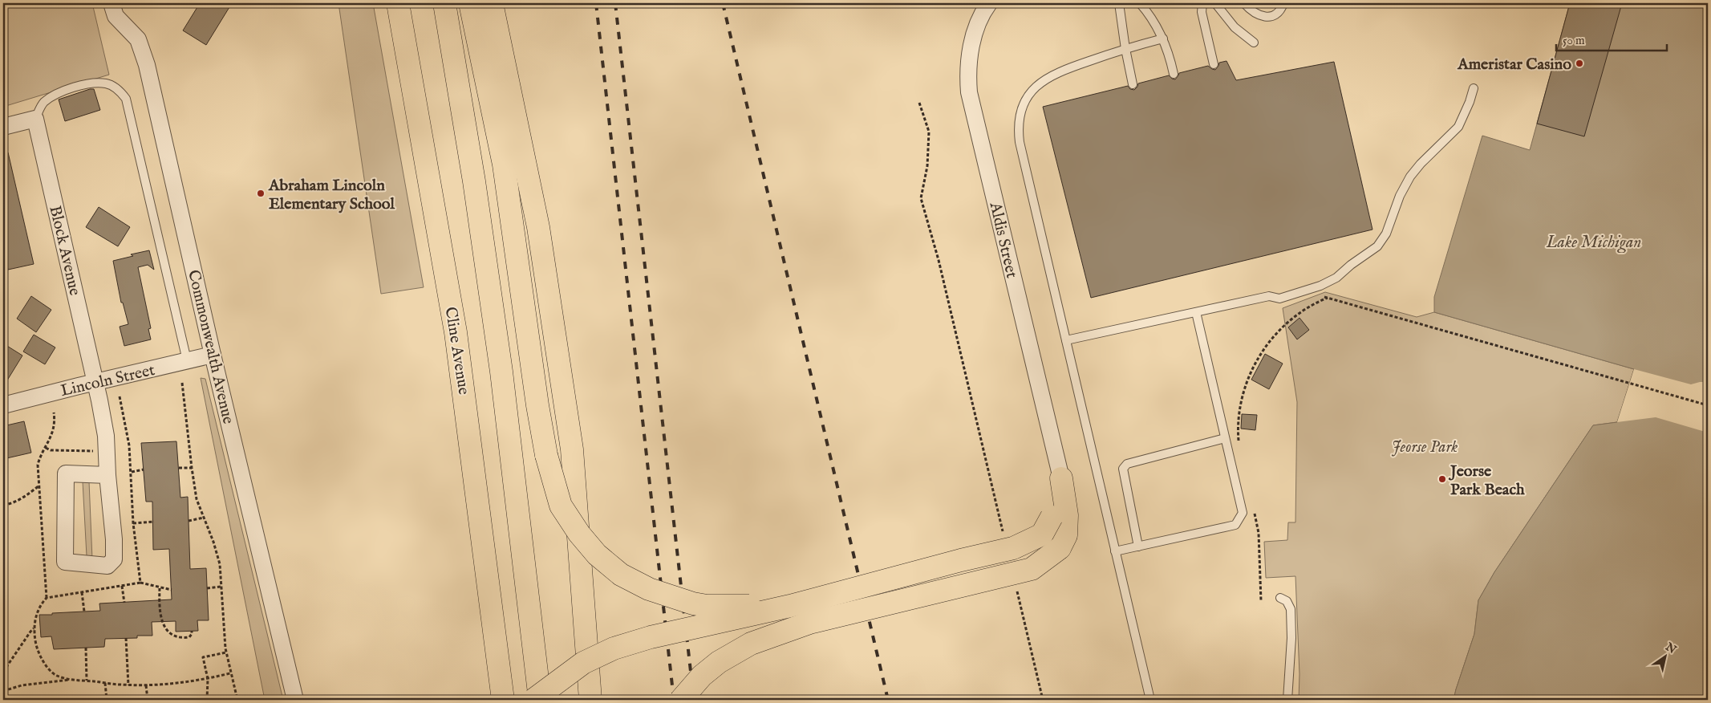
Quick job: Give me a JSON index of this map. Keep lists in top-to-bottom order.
{
  "streets": {
    "highway": ["Cline Avenue"],
    "street": [
      "Aldis Street",
      "Block Avenue",
      "Commonwealth Avenue",
      "Lincoln Street"
    ]
  },
  "crossings": [
    ["Block Avenue", "Lincoln Street"],
    ["Commonwealth Avenue", "Lincoln Street"]
  ],
  "water": ["Lake Michigan"],
  "parks": ["Jeorse Park"],
  "places": ["Ameristar Casino", "Abraham Lincoln Elementary School", "Jeorse Park Beach"],
  "scale_bar": "50 m",
  "north": "top right"
}
